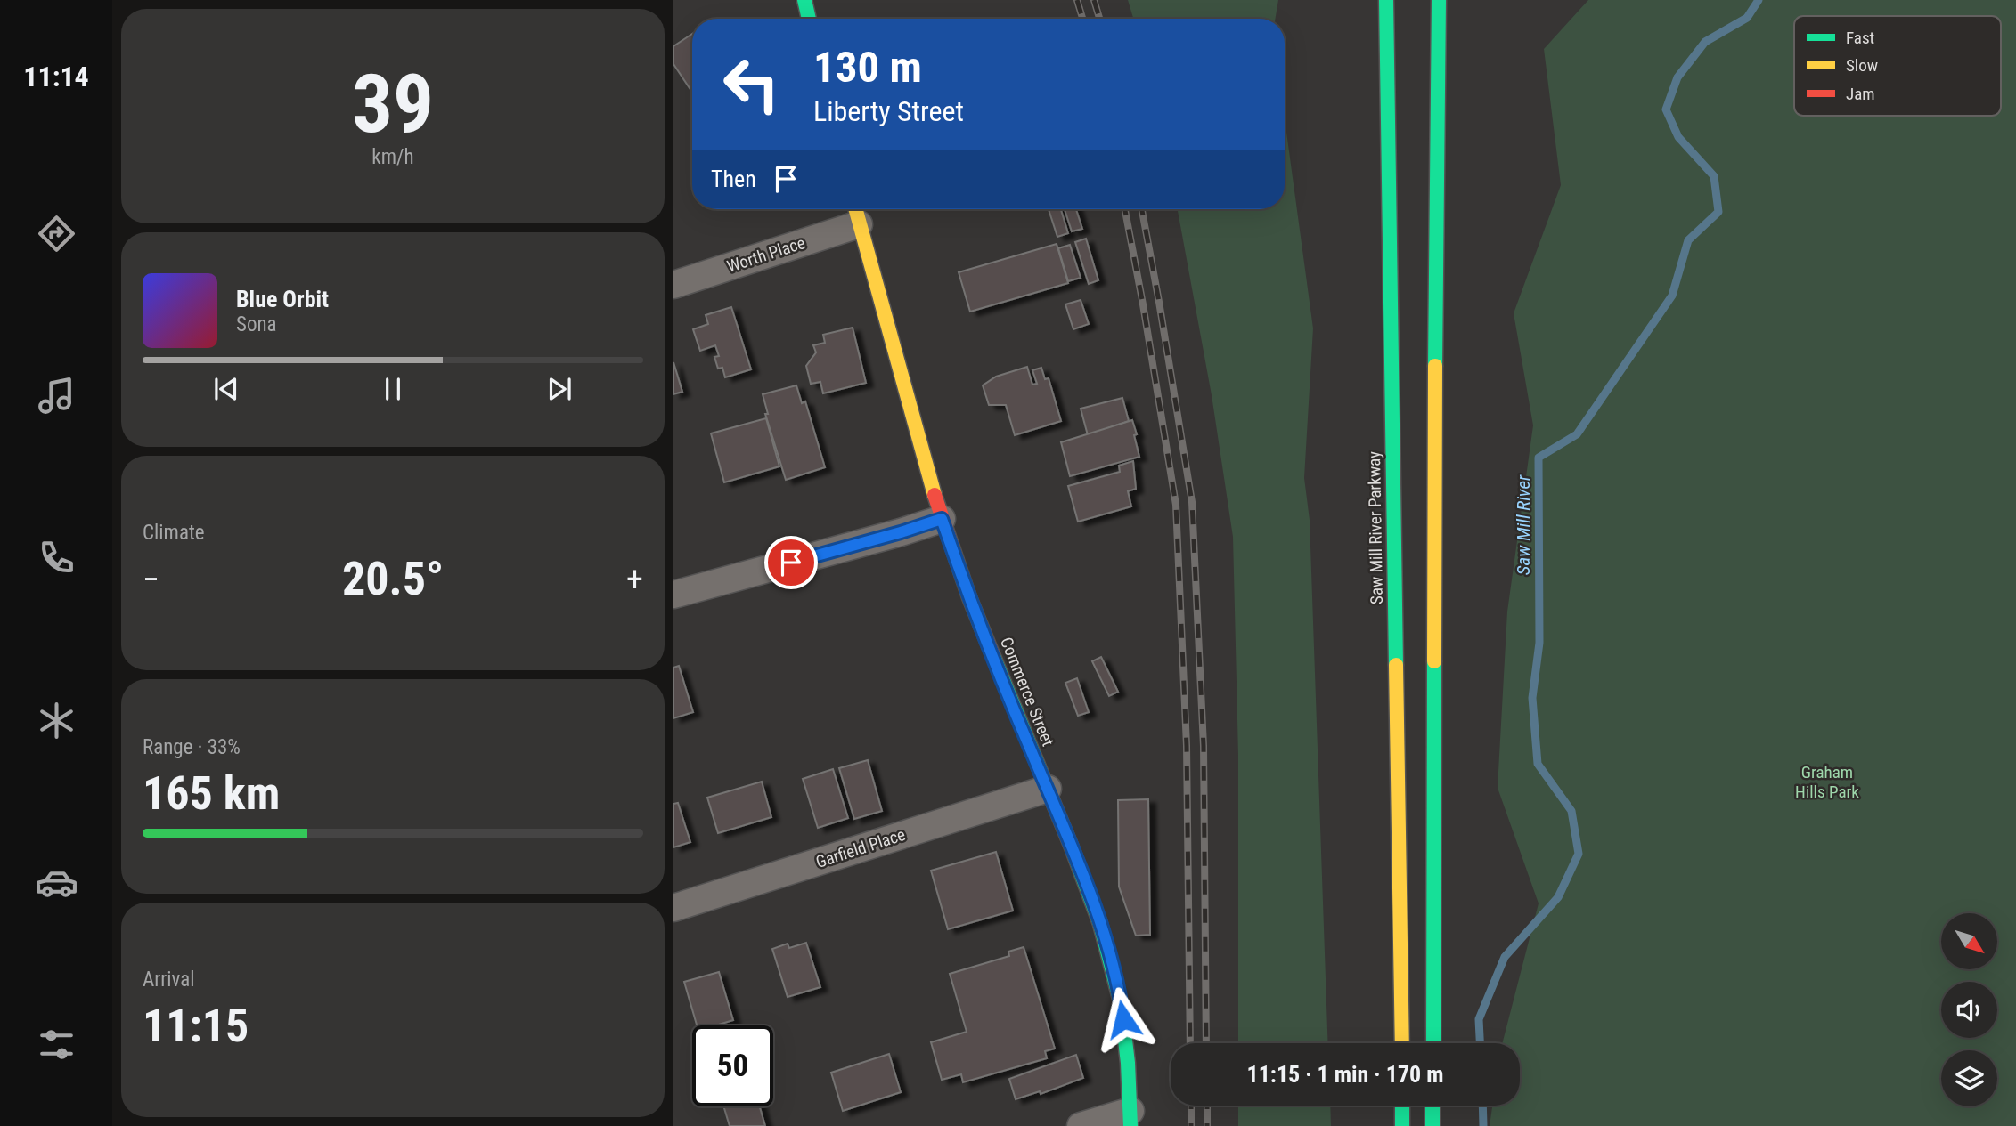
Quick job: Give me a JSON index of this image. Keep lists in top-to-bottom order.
{
  "streets": {
    "main road": ["Saw Mill River Parkway", "Commerce Street"],
    "street": ["Worth Place", "Garfield Place"]
  },
  "crossings": [
    ["Worth Place", "Commerce Street"],
    ["Commerce Street", "Garfield Place"]
  ],
  "water": ["Saw Mill River"],
  "parks": ["Graham Hills Park"],
  "legend": ["Fast", "Slow", "Jam"],
  "north": "bottom right",
  "page": {
    "tabs": "11:14",
    "tile": [
      ["39", "km/h"],
      "Climate",
      ["Range · 33%", "165 km"],
      ["Arrival", "11:15"]
    ],
    "turn": ["130 m", "Liberty Street"],
    "then": "Then",
    "song": ["Blue Orbit", "Sona"],
    "heat": ["−", "20.5°", "+"],
    "limit": "50",
    "trip": "11:15 · 1 min · 170 m"
  }
}
